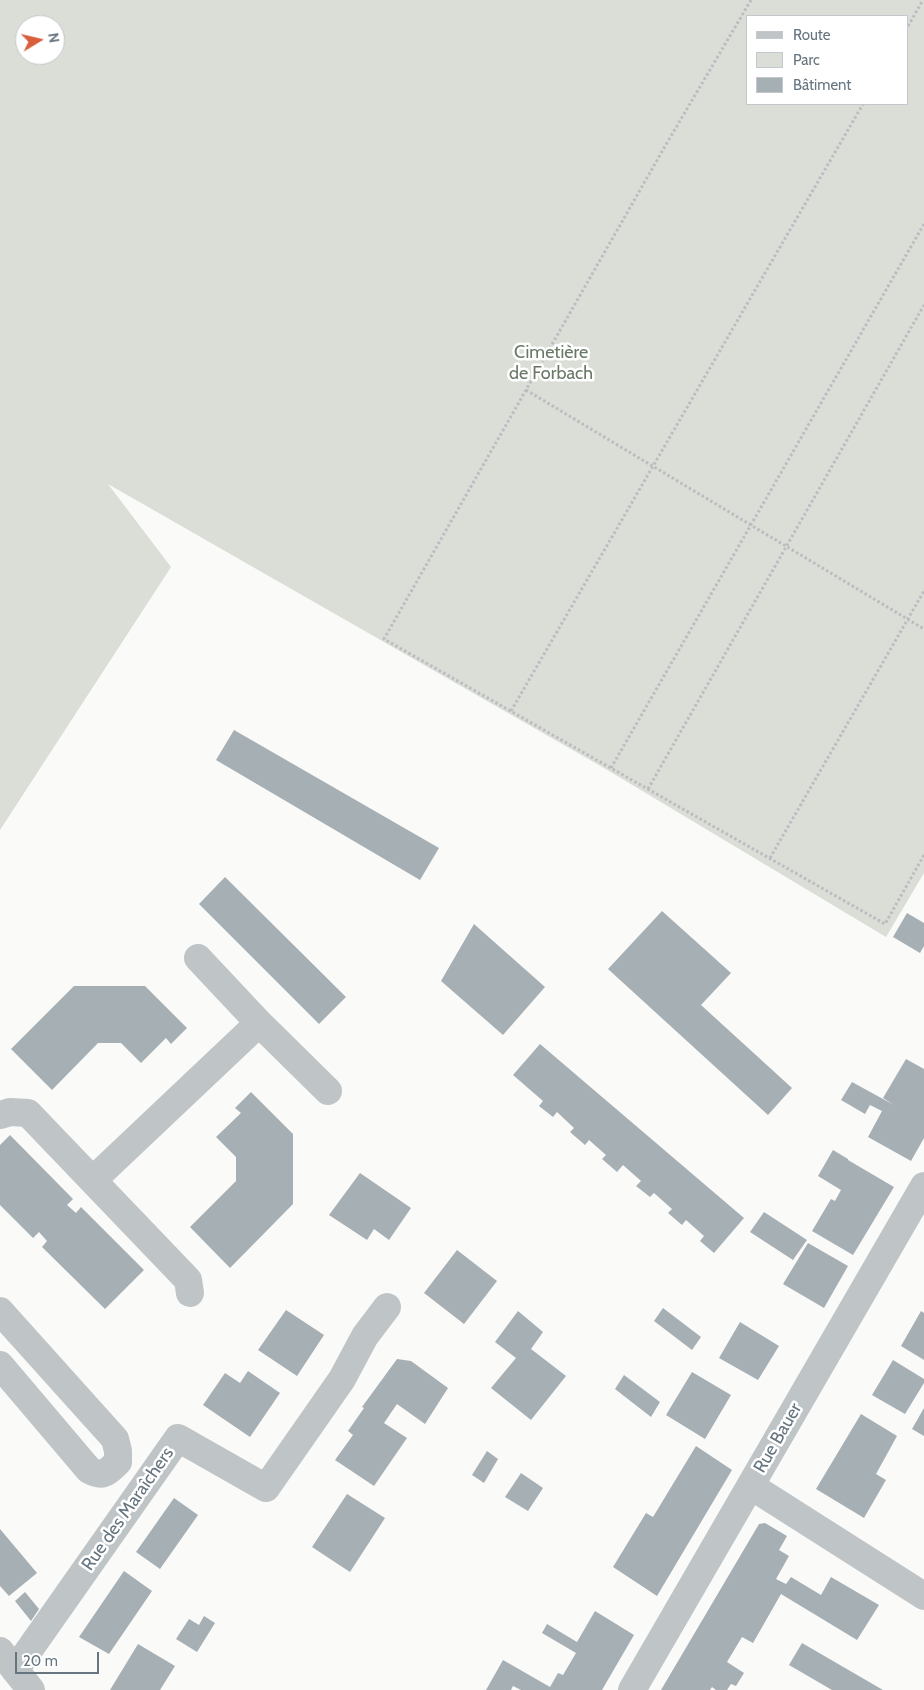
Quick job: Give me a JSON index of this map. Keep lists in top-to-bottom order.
{
  "streets": {
    "street": ["Rue Bauer", "Rue des Maraîchers"]
  },
  "parks": ["Cimetière de Forbach"],
  "legend": ["Route", "Parc", "Bâtiment"],
  "scale_bar": "20 m",
  "north": "right"
}
